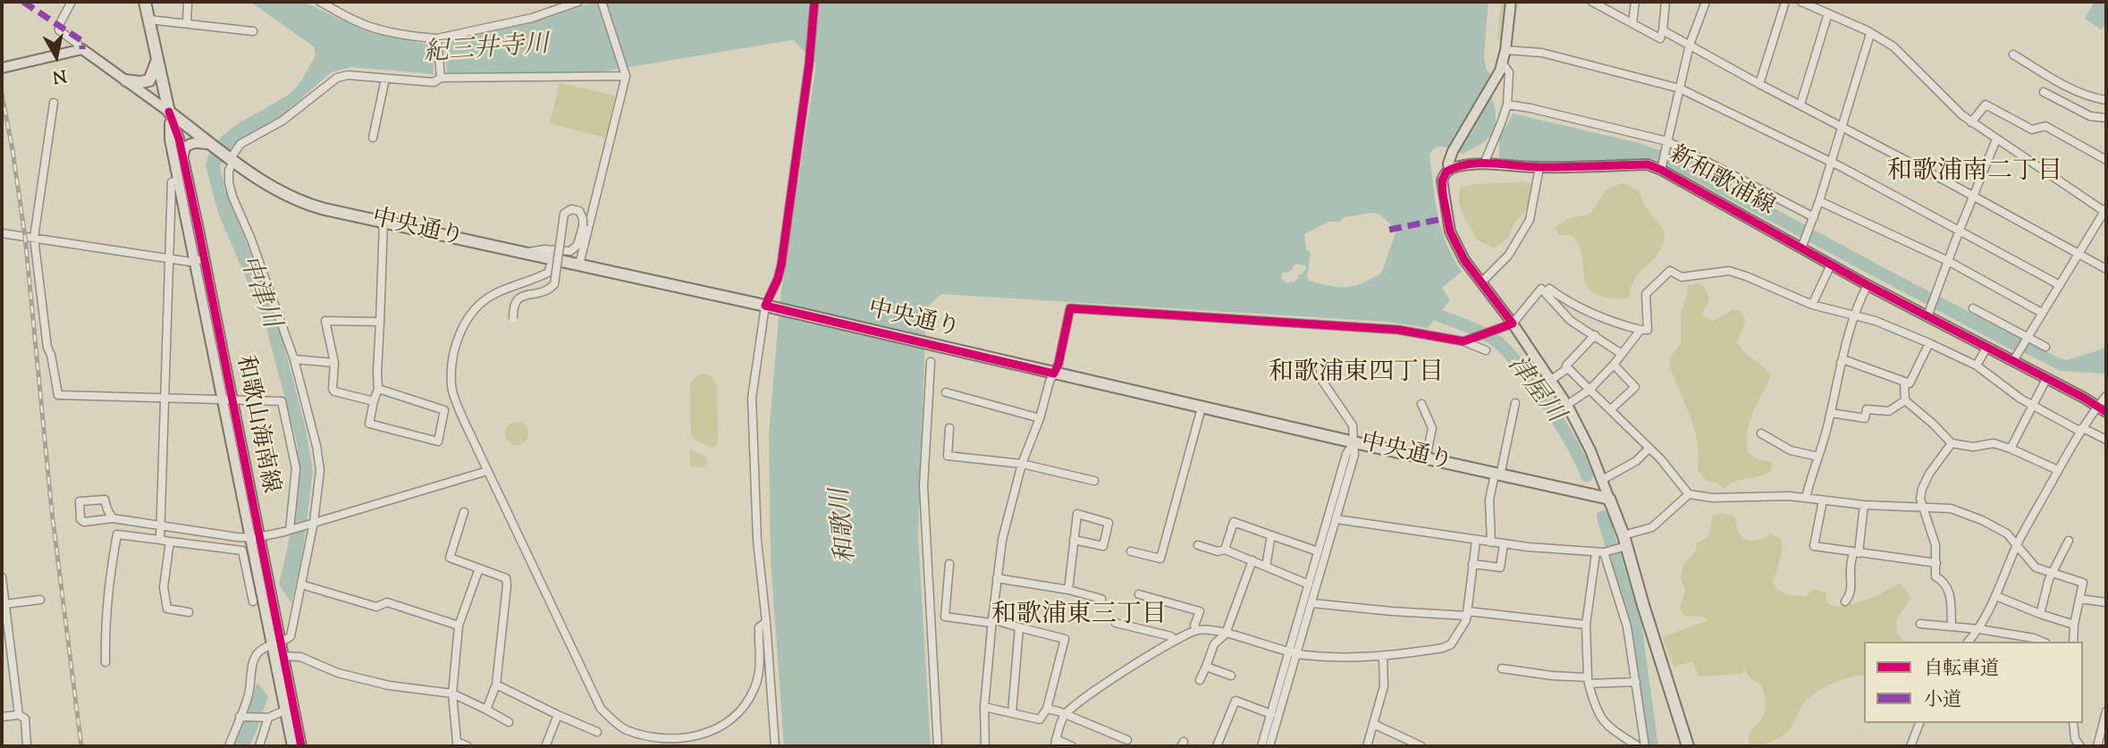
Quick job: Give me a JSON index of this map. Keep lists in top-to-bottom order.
{
  "streets": {
    "highway": ["中央通り"],
    "main road": ["新和歌浦線", "和歌山海南線"]
  },
  "crossings": [
    ["中央通り", "和歌山海南線"]
  ],
  "districts": ["和歌浦南二丁目", "和歌浦東四丁目", "和歌浦東三丁目"],
  "water": [
    "紀三井寺川",
    "中津川",
    "津屋川",
    "和歌川"
  ],
  "legend": ["自転車道", "小道"],
  "north": "bottom"
}
